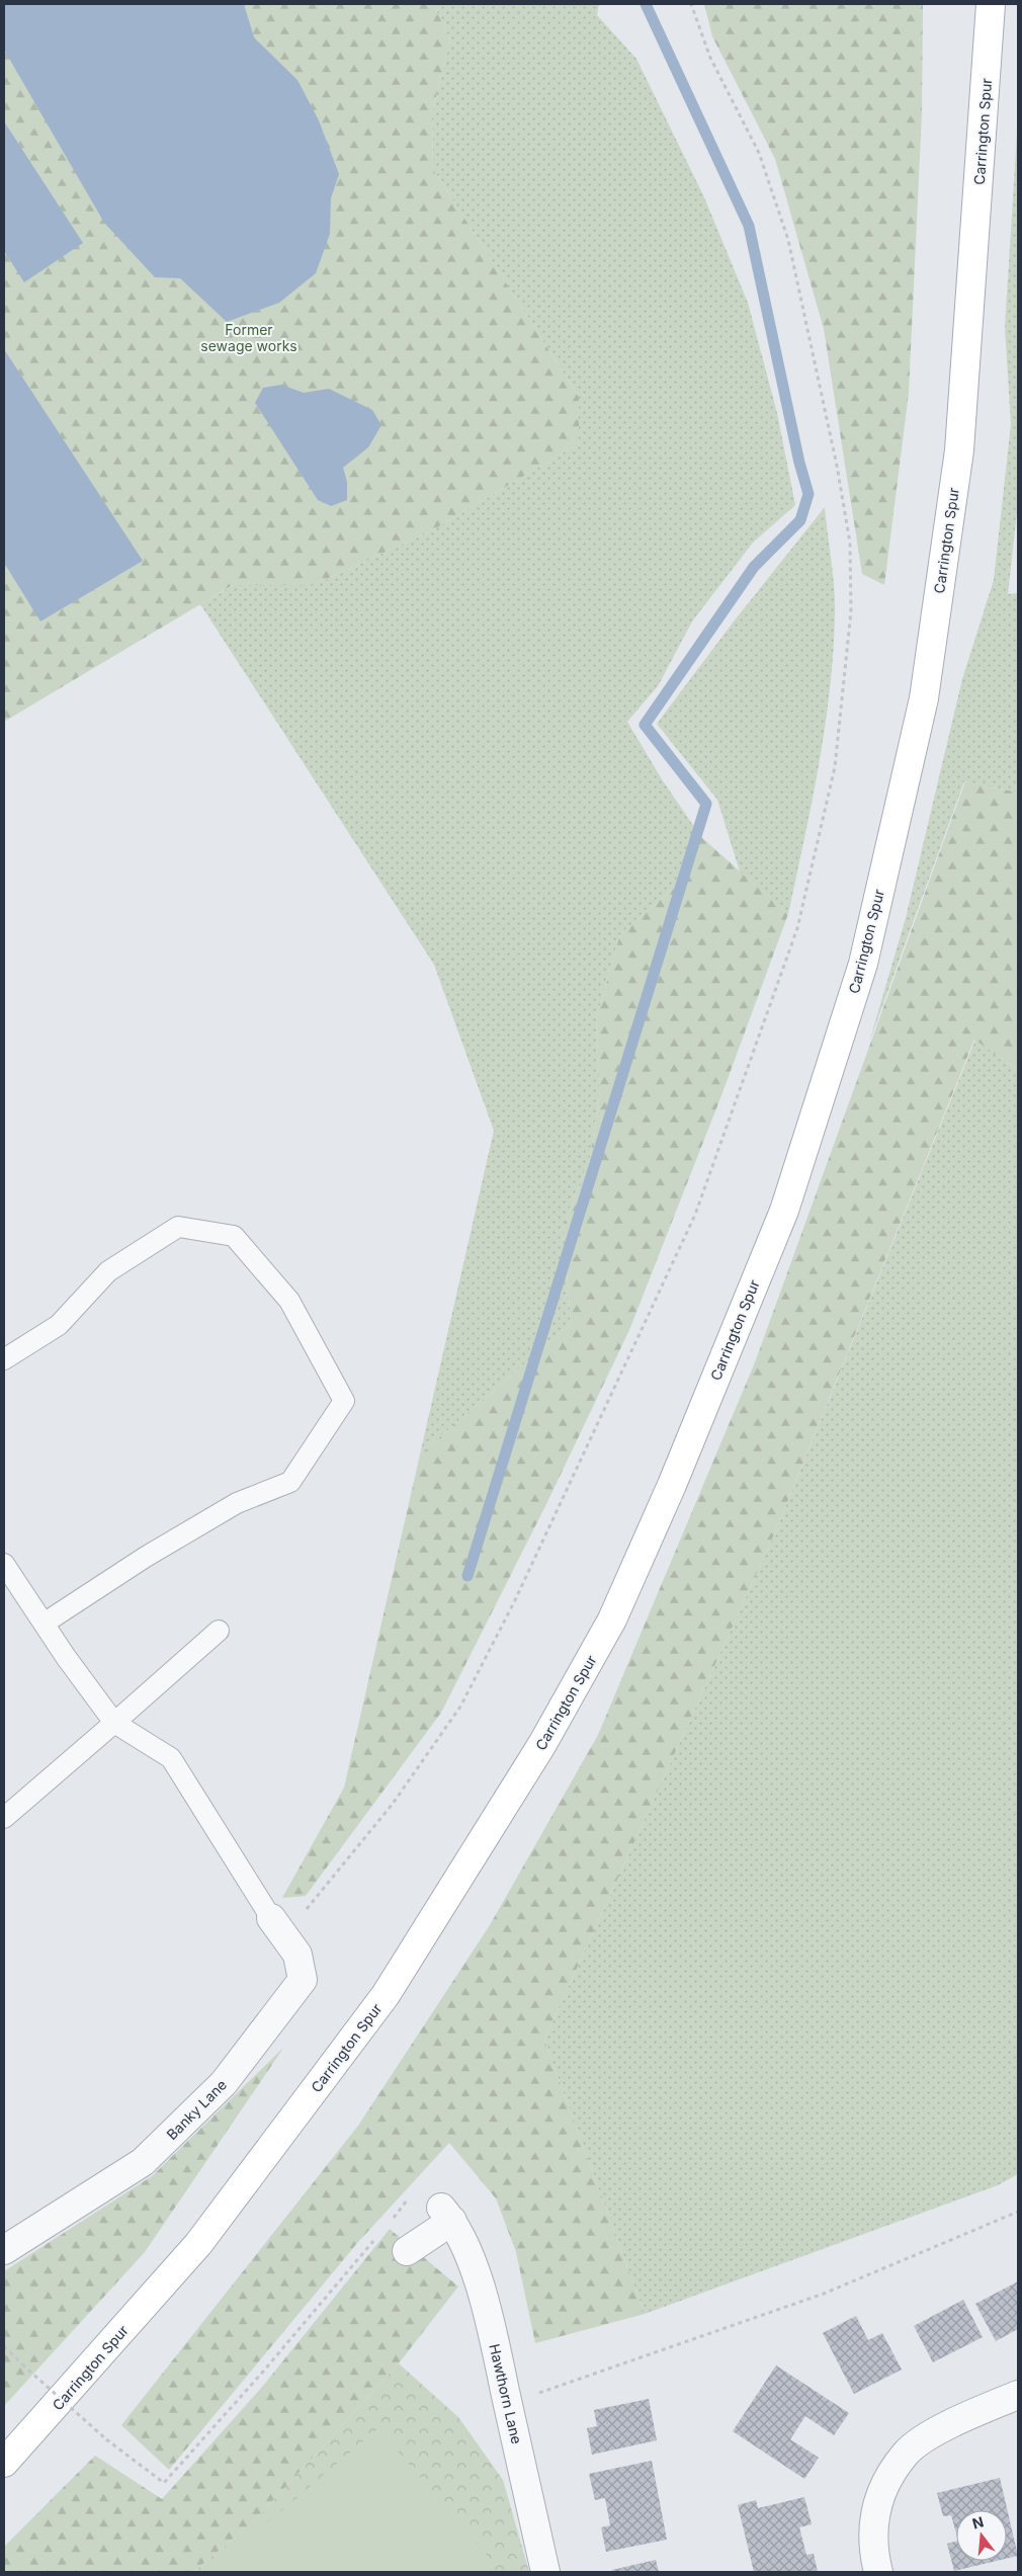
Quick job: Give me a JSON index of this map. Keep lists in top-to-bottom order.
{
  "streets": {
    "main road": ["Carrington Spur"],
    "street": ["Banky Lane", "Hawthorn Lane"]
  },
  "parks": ["Former sewage works"],
  "north": "top"
}
